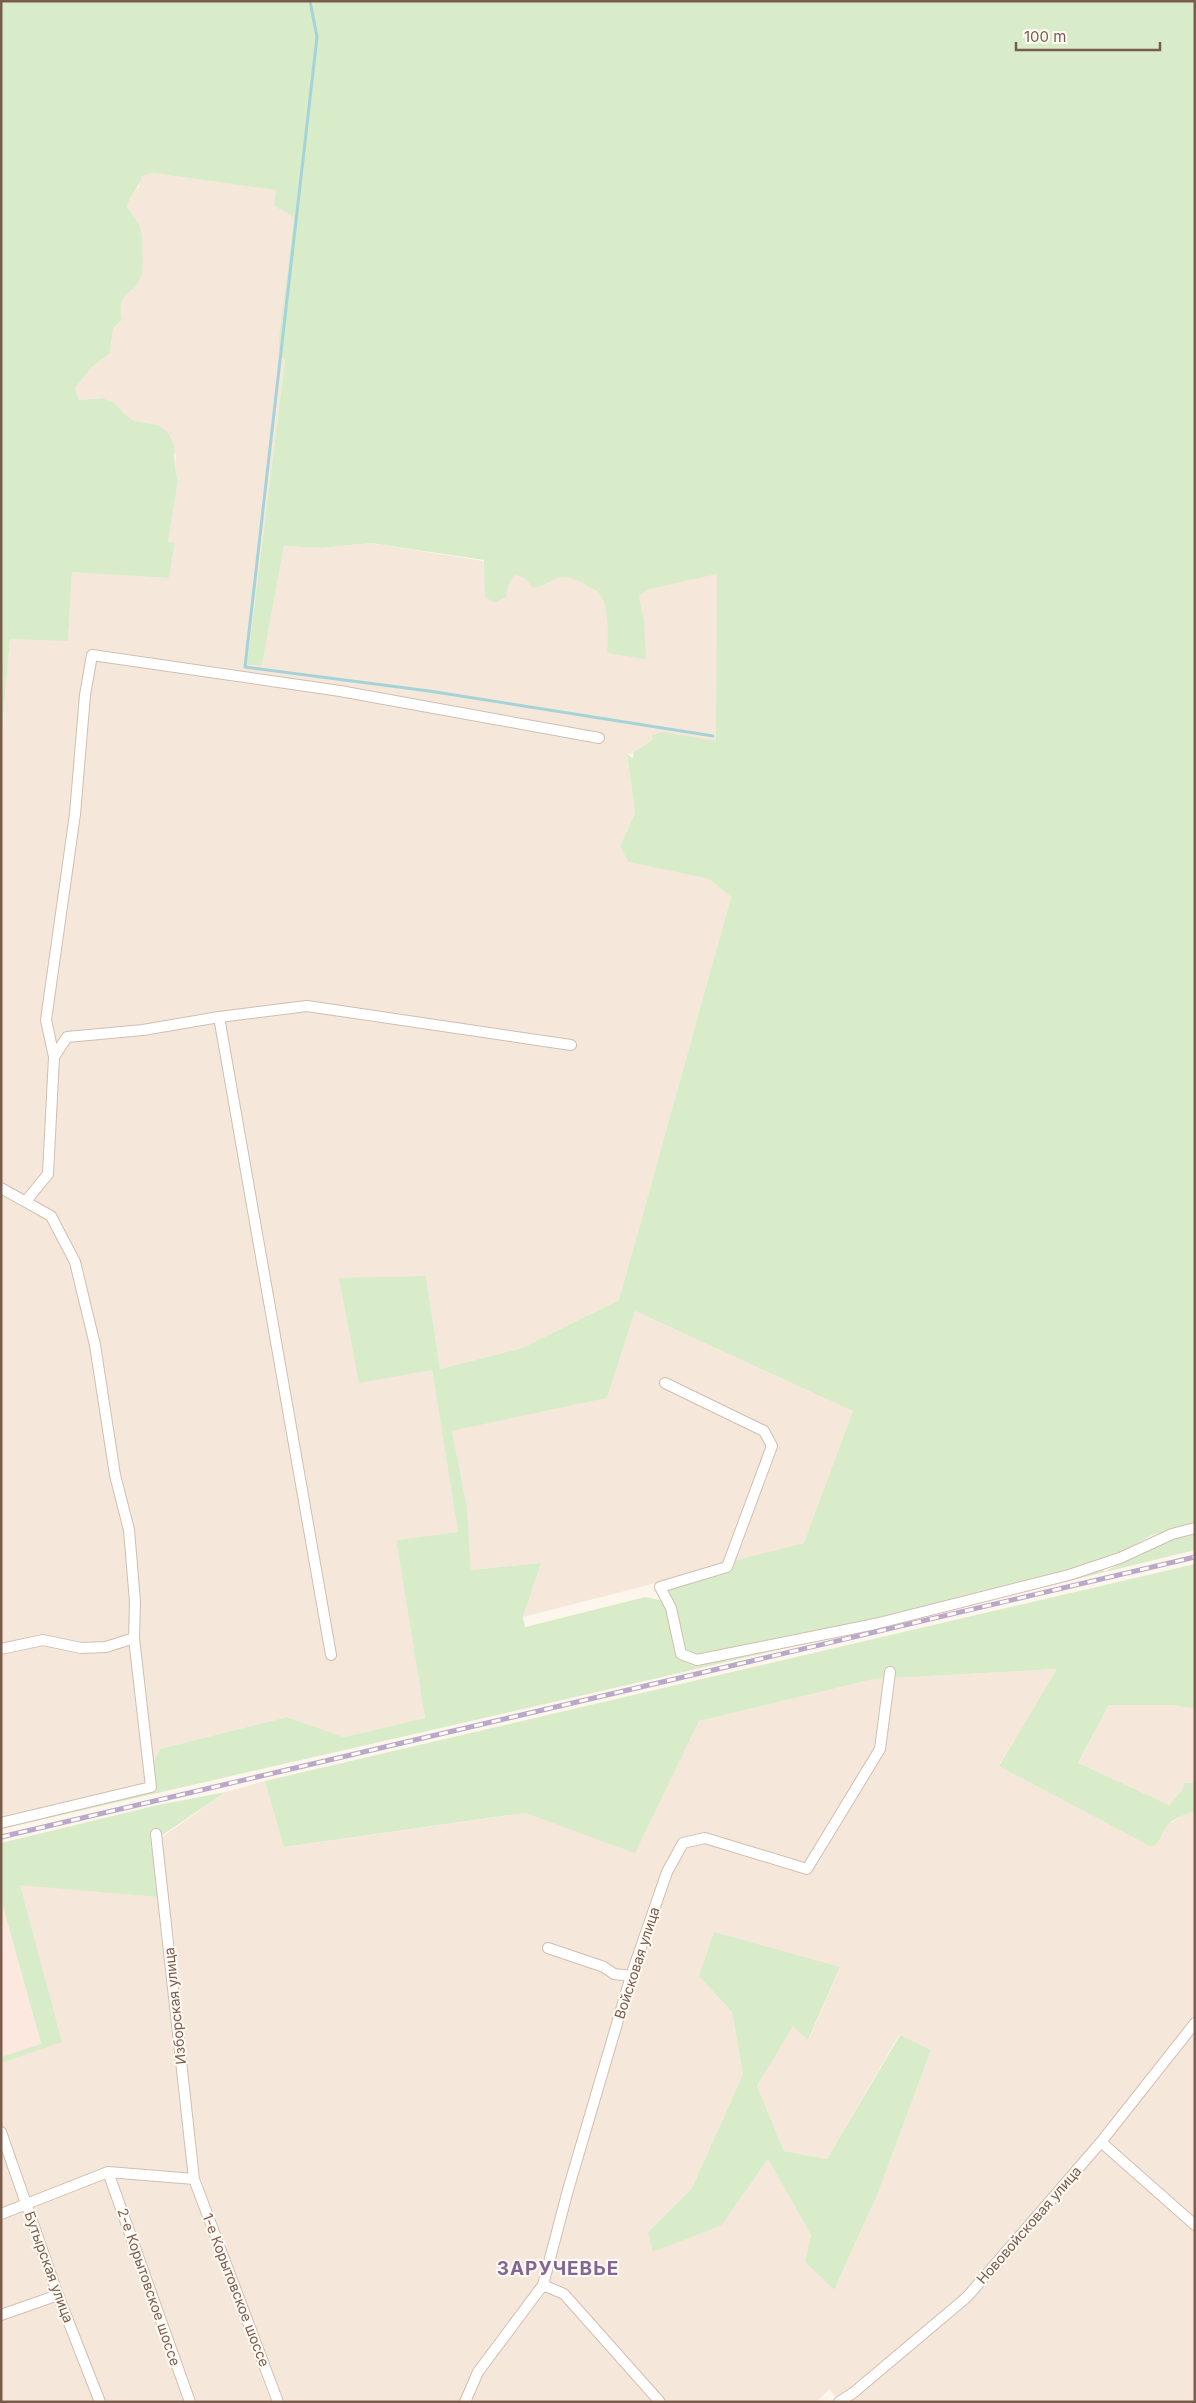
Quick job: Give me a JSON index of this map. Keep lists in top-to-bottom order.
{
  "streets": {
    "street": [
      "Войсковая улица",
      "Изборская улица",
      "Нововойсковая улица",
      "Бутырская улица",
      "2-е Корытовское шоссе",
      "1-е Корытовское шоссе"
    ]
  },
  "crossings": [
    ["Изборская улица", "1-е Корытовское шоссе"]
  ],
  "districts": ["ЗАРУЧЕВЬЕ"],
  "scale_bar": "100 m"
}
